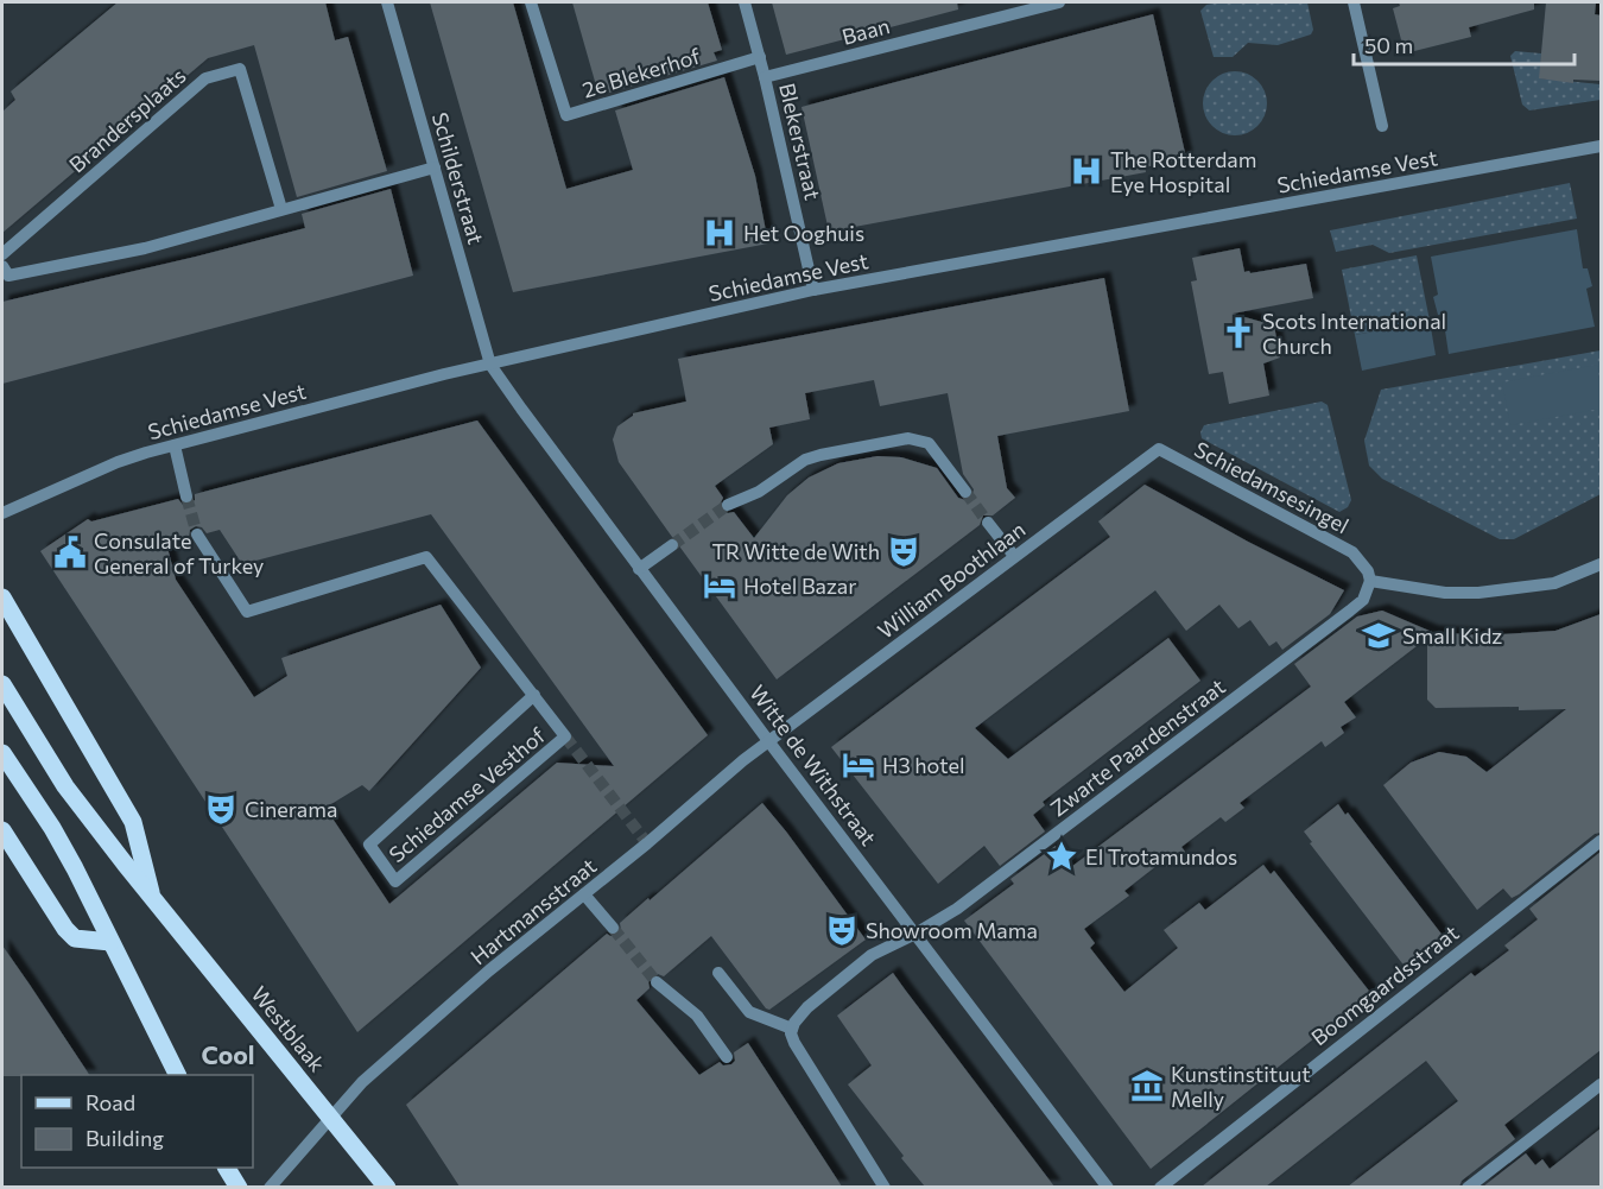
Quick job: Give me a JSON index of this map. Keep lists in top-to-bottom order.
{
  "streets": {
    "main road": ["Westblaak"],
    "street": [
      "Baan",
      "2e Blekerhof",
      "Brandersplaats",
      "Blekerstraat",
      "Schiedamse Vest",
      "Schilderstraat",
      "Schiedamsesingel",
      "William Boothlaan",
      "Zwarte Paardenstraat",
      "Witte de Withstraat",
      "Schiedamse Vesthof",
      "Hartmansstraat",
      "Boomgaardsstraat"
    ]
  },
  "crossings": [
    ["Baan", "Blekerstraat"],
    ["2e Blekerhof", "Blekerstraat"],
    ["Blekerstraat", "Schiedamse Vest"],
    ["Schiedamse Vest", "Schilderstraat"],
    ["Schiedamse Vest", "Witte de Withstraat"],
    ["Schilderstraat", "Witte de Withstraat"],
    ["Schiedamsesingel", "William Boothlaan"],
    ["Schiedamsesingel", "Zwarte Paardenstraat"],
    ["William Boothlaan", "Witte de Withstraat"],
    ["William Boothlaan", "Hartmansstraat"],
    ["Zwarte Paardenstraat", "Witte de Withstraat"],
    ["Witte de Withstraat", "Hartmansstraat"],
    ["Hartmansstraat", "Westblaak"]
  ],
  "districts": ["Cool"],
  "places": {
    "hospital": ["The Rotterdam Eye Hospital", "Het Ooghuis"],
    "church": ["Scots International Church"],
    "theatre": ["TR Witte de With", "Cinerama", "Showroom Mama"],
    "public building": ["Consulate General of Turkey"],
    "hotel": ["Hotel Bazar", "H3 hotel"],
    "school or university": ["Small Kidz"],
    "place": ["El Trotamundos"],
    "museum": ["Kunstinstituut Melly"]
  },
  "legend": ["Road", "Building"],
  "scale_bar": "50 m"
}
